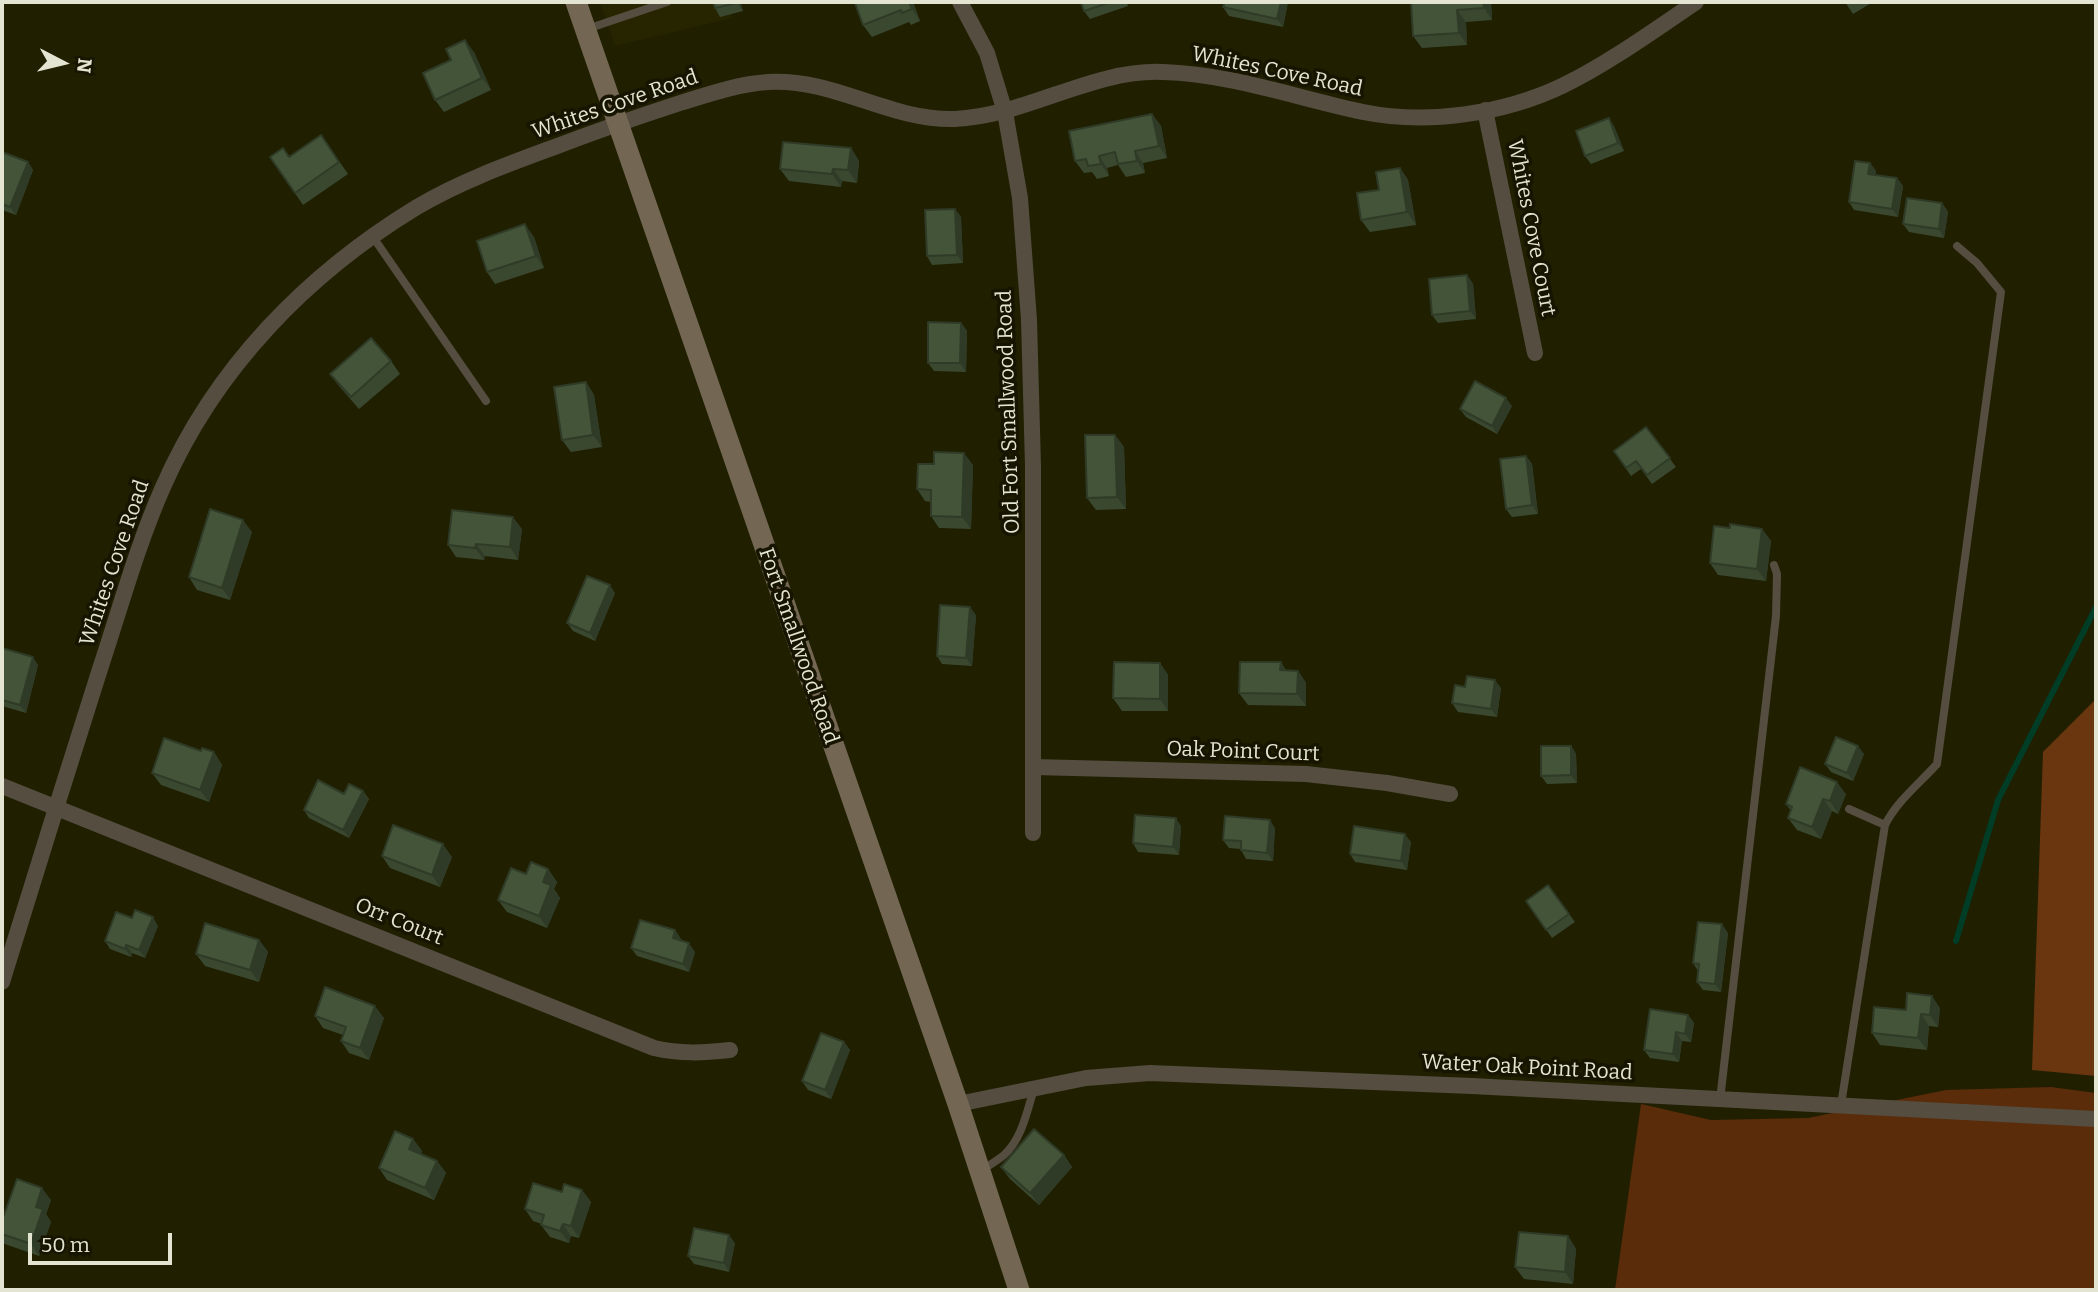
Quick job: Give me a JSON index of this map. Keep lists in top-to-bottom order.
{
  "streets": {
    "main road": ["Fort Smallwood Road"],
    "street": [
      "Whites Cove Road",
      "Whites Cove Court",
      "Old Fort Smallwood Road",
      "Oak Point Court",
      "Orr Court",
      "Water Oak Point Road"
    ]
  },
  "crossings": [
    ["Whites Cove Road", "Whites Cove Court"],
    ["Whites Cove Road", "Old Fort Smallwood Road"],
    ["Whites Cove Road", "Fort Smallwood Road"],
    ["Whites Cove Road", "Orr Court"],
    ["Old Fort Smallwood Road", "Oak Point Court"],
    ["Fort Smallwood Road", "Water Oak Point Road"]
  ],
  "scale_bar": "50 m",
  "north": "right"
}
